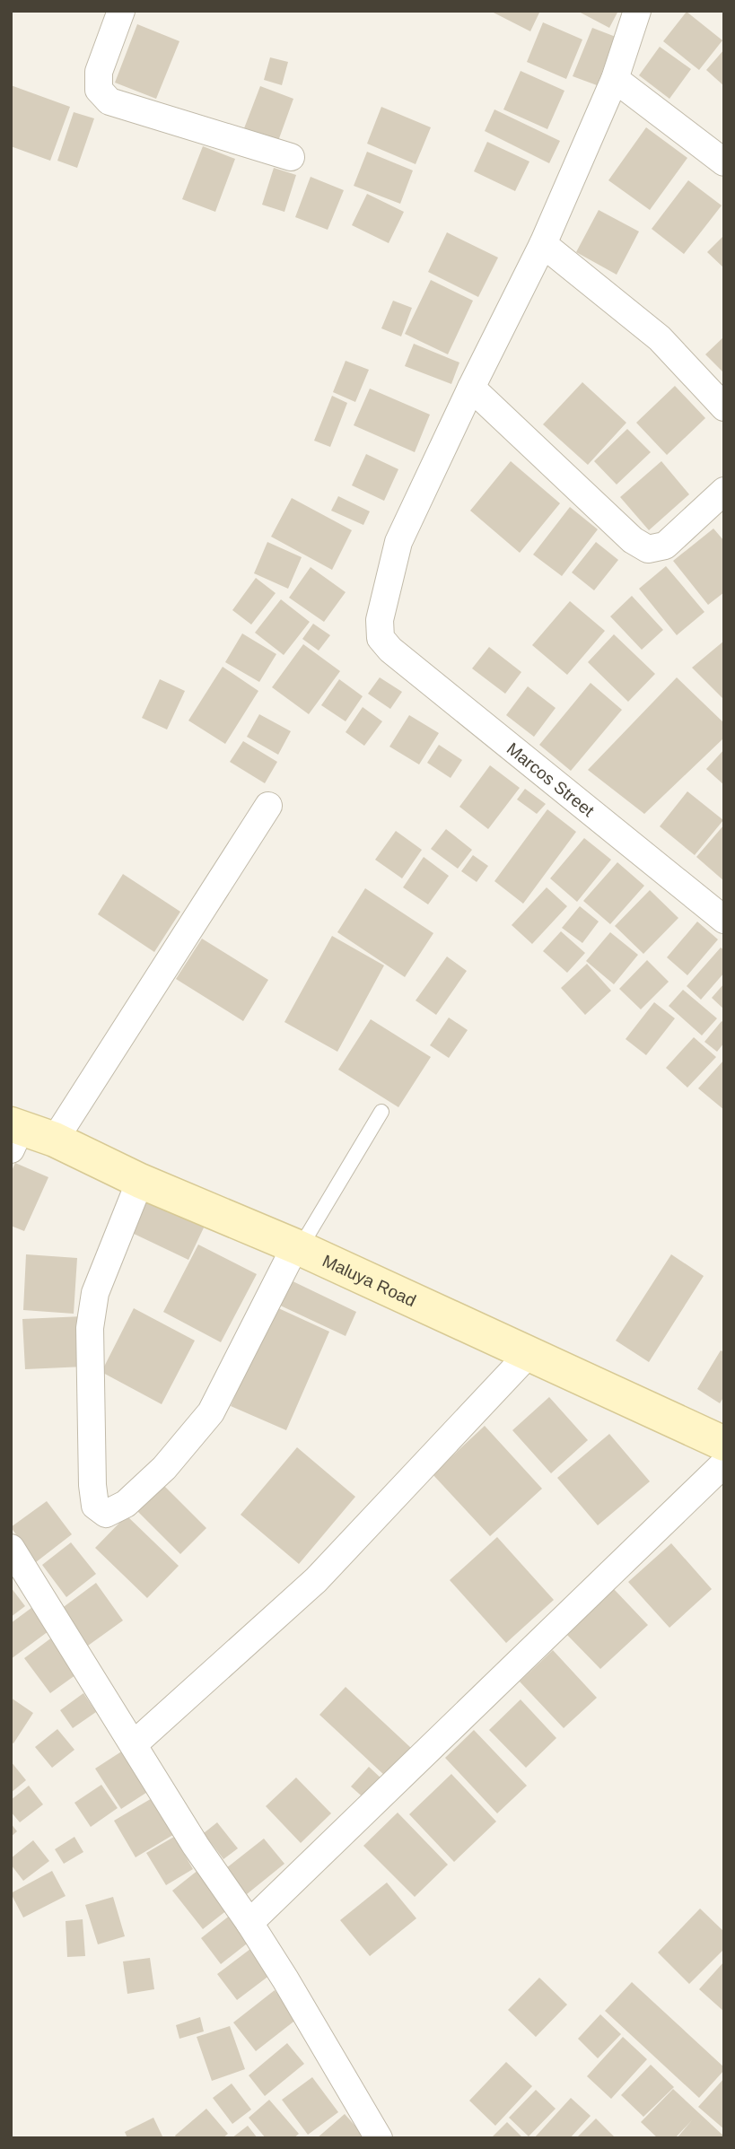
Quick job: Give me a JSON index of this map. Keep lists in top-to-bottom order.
{
  "streets": {
    "street": ["Marcos Street", "Maluya Road"]
  }
}
